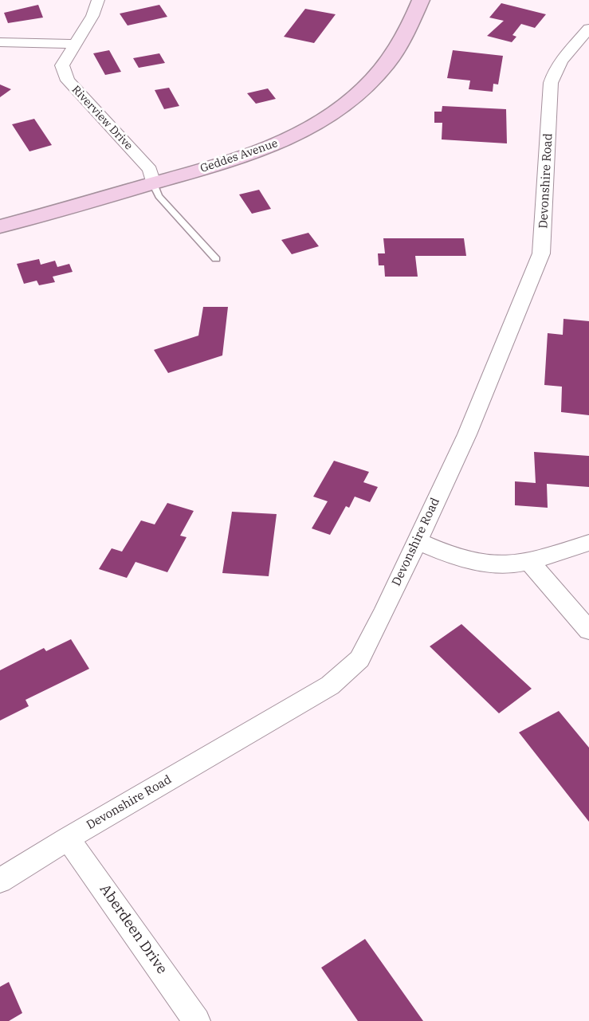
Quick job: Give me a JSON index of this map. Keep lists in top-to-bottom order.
{
  "streets": {
    "main road": ["Geddes Avenue"],
    "street": ["Riverview Drive", "Devonshire Road", "Aberdeen Drive"]
  },
  "crossings": [
    ["Riverview Drive", "Geddes Avenue"],
    ["Devonshire Road", "Aberdeen Drive"]
  ]
}
